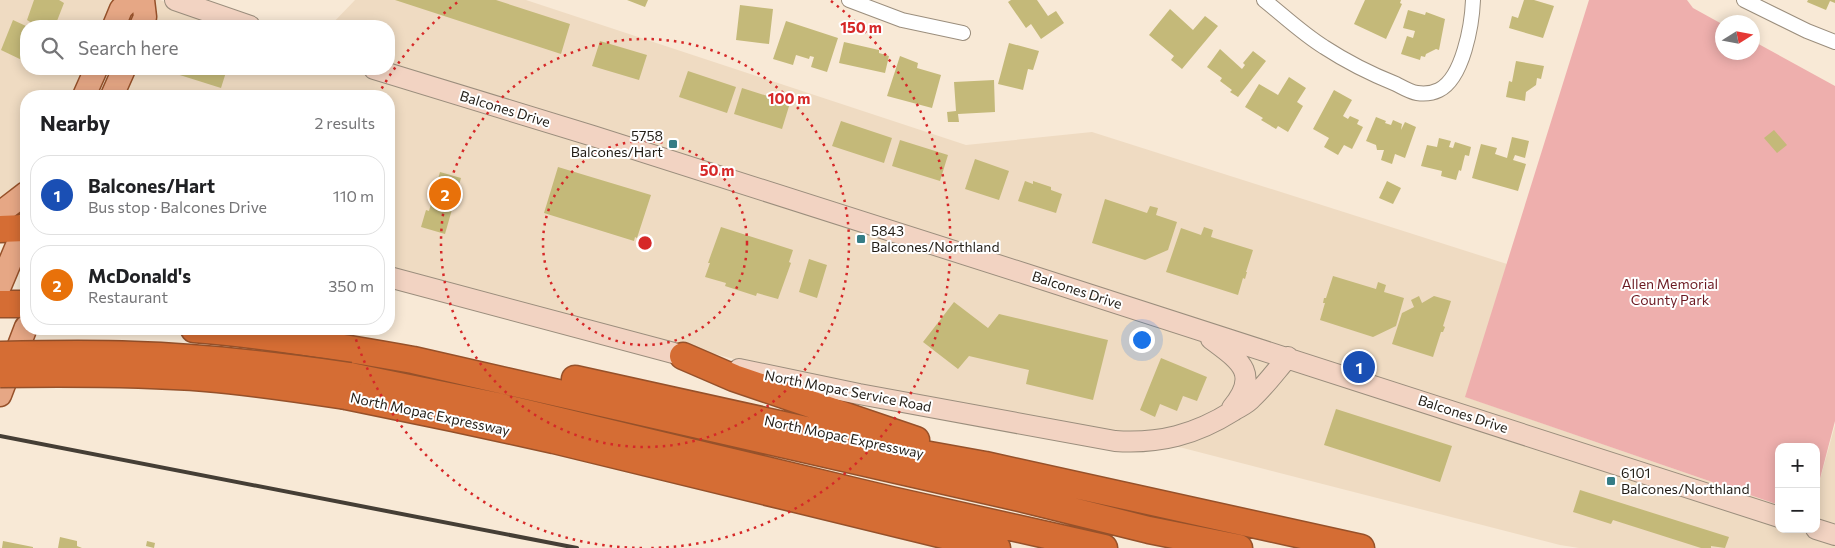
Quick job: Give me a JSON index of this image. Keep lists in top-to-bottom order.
{
  "streets": {
    "highway": ["North Mopac Expressway"],
    "main road": ["Balcones Drive", "North Mopac Service Road"]
  },
  "crossings": [
    ["Balcones Drive", "North Mopac Service Road"]
  ],
  "parks": ["Allen Memorial County Park"],
  "places": {
    "transit": ["5758 Balcones/Hart", "5843 Balcones/Northland", "6101 Balcones/Northland"]
  },
  "north": "right",
  "page": {
    "search": "Search here",
    "heading": ["Nearby", "2 results"],
    "list": [
      {
        "mark": "1",
        "name": "Balcones/Hart",
        "note": "Bus stop · Balcones Drive",
        "value": "110 m"
      },
      {
        "mark": "2",
        "name": "McDonald's",
        "note": "Restaurant",
        "value": "350 m"
      }
    ],
    "pins": ["2", "1"],
    "map_buttons": ["+", "−"]
  },
  "rings": ["150 m", "100 m", "50 m"]
}
